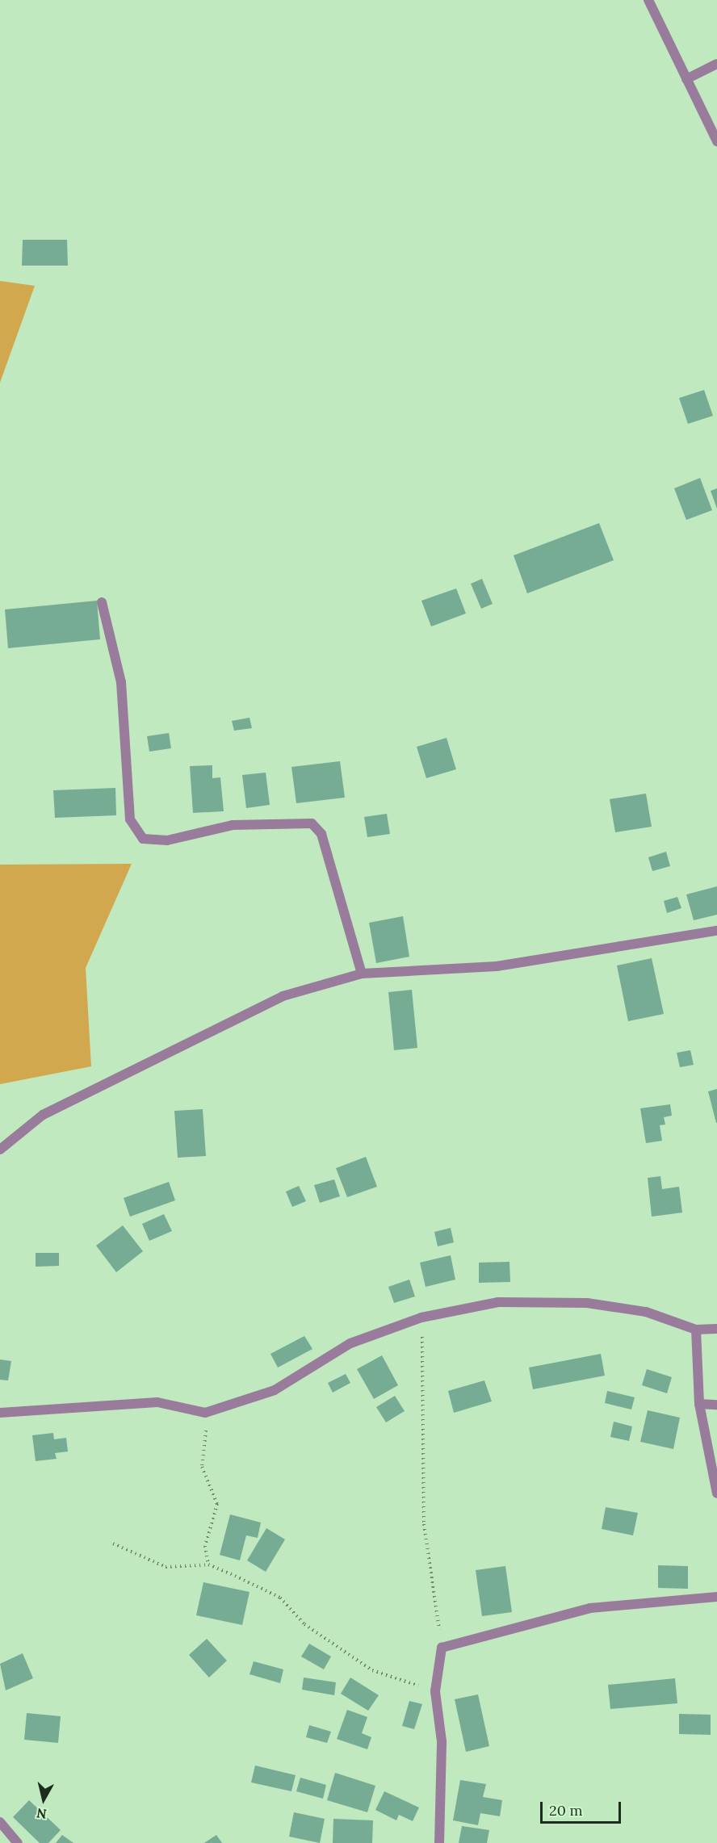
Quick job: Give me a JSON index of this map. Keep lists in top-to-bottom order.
{
  "scale_bar": "20 m",
  "north": "bottom"
}
